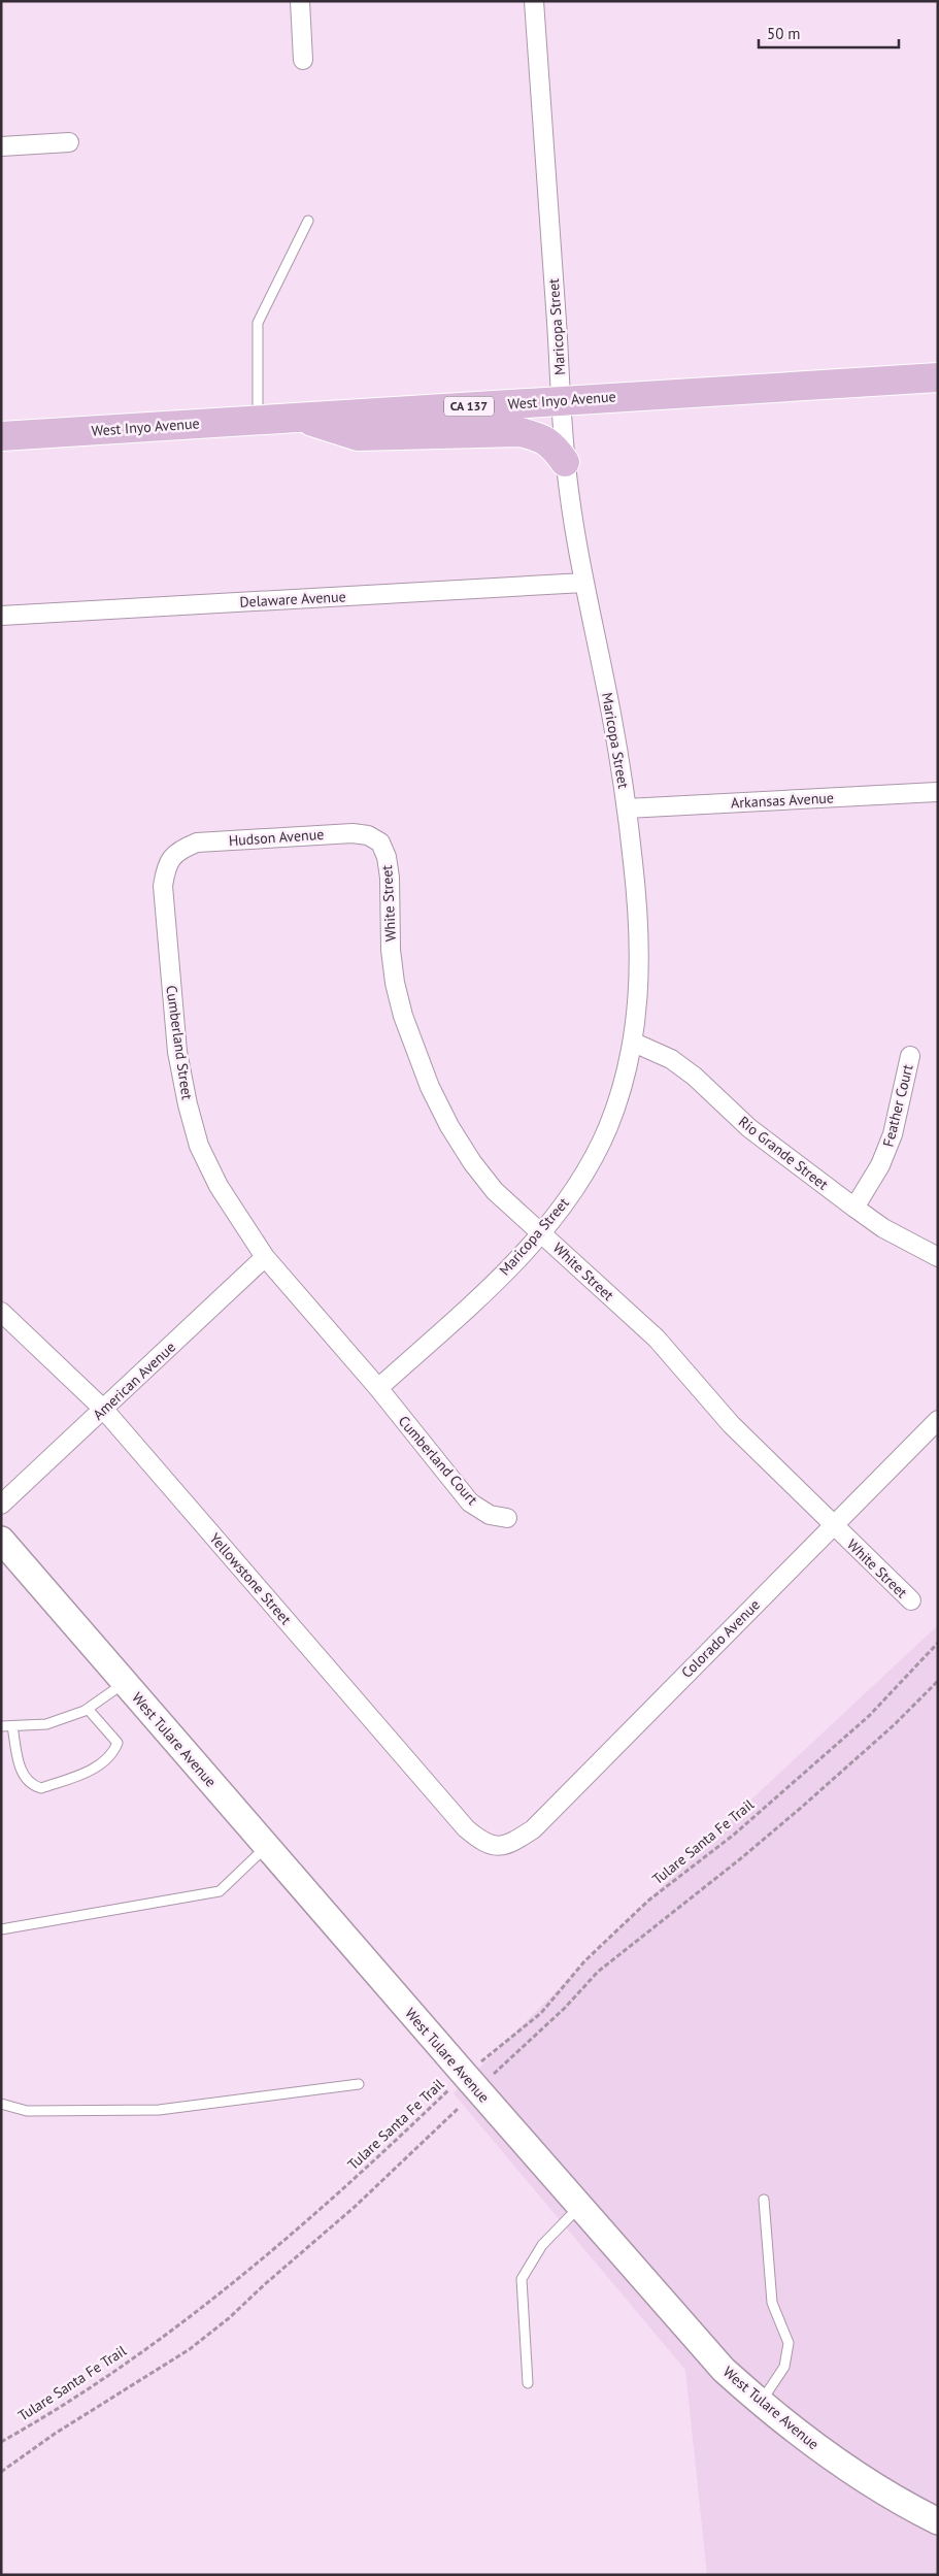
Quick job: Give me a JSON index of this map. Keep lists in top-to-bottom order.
{
  "streets": {
    "main road": ["West Inyo Avenue", "CA 137", "West Tulare Avenue"],
    "street": [
      "Maricopa Street",
      "Delaware Avenue",
      "Arkansas Avenue",
      "Hudson Avenue",
      "White Street",
      "Cumberland Street",
      "Feather Court",
      "Rio Grande Street",
      "American Avenue",
      "Cumberland Court",
      "Yellowstone Street",
      "Colorado Avenue"
    ],
    "path": ["Tulare Santa Fe Trail"]
  },
  "crossings": [
    ["Maricopa Street", "West Inyo Avenue"],
    ["Maricopa Street", "Delaware Avenue"],
    ["Maricopa Street", "Arkansas Avenue"],
    ["Maricopa Street", "White Street"],
    ["Maricopa Street", "Cumberland Street"],
    ["Maricopa Street", "Rio Grande Street"],
    ["Maricopa Street", "Cumberland Court"],
    ["Hudson Avenue", "White Street"],
    ["Hudson Avenue", "Cumberland Street"],
    ["White Street", "Colorado Avenue"],
    ["Cumberland Street", "American Avenue"],
    ["Cumberland Street", "Cumberland Court"],
    ["Feather Court", "Rio Grande Street"],
    ["American Avenue", "Yellowstone Street"],
    ["Yellowstone Street", "Colorado Avenue"],
    ["West Tulare Avenue", "Tulare Santa Fe Trail"]
  ],
  "scale_bar": "50 m"
}
